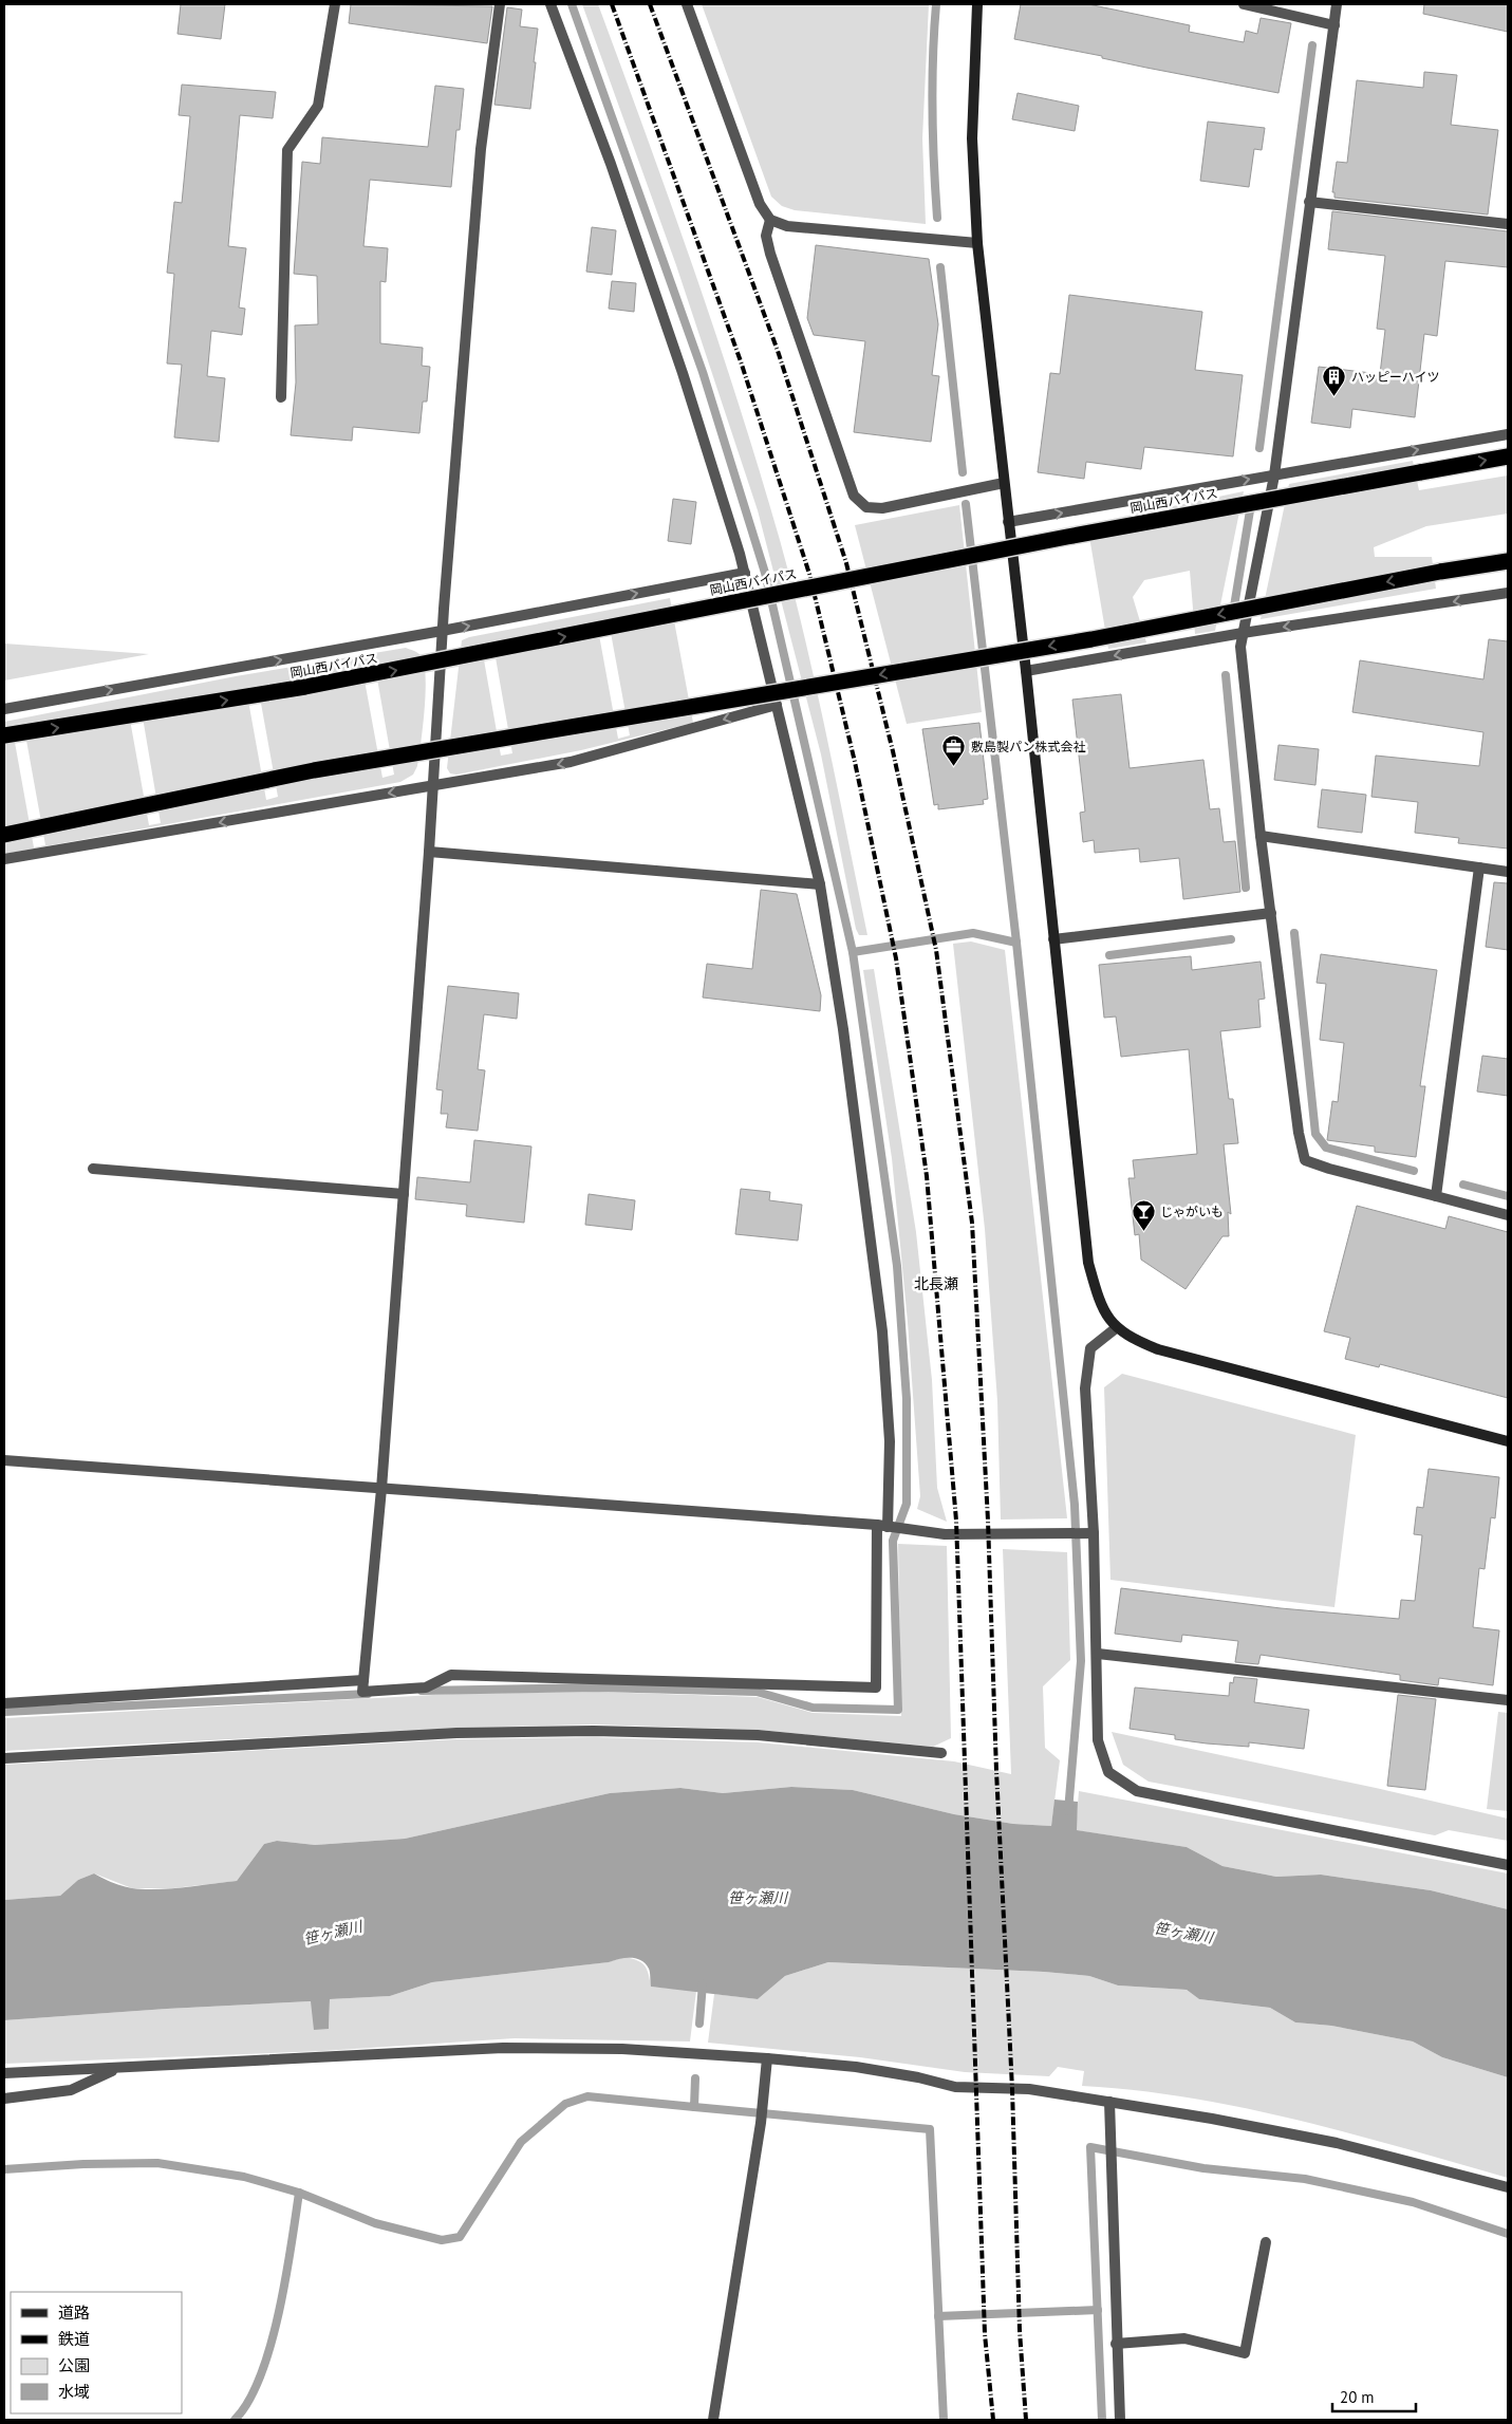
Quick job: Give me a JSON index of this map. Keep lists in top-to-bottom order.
{
  "streets": {
    "highway": ["岡山西バイパス"]
  },
  "districts": ["北長瀬"],
  "water": ["笹ヶ瀬川"],
  "places": {
    "building": ["ハッピーハイツ"],
    "office": ["敷島製パン株式会社"],
    "bar": ["じゃがいも"]
  },
  "legend": [
    "道路",
    "鉄道",
    "公園",
    "水域"
  ],
  "scale_bar": "20 m"
}
